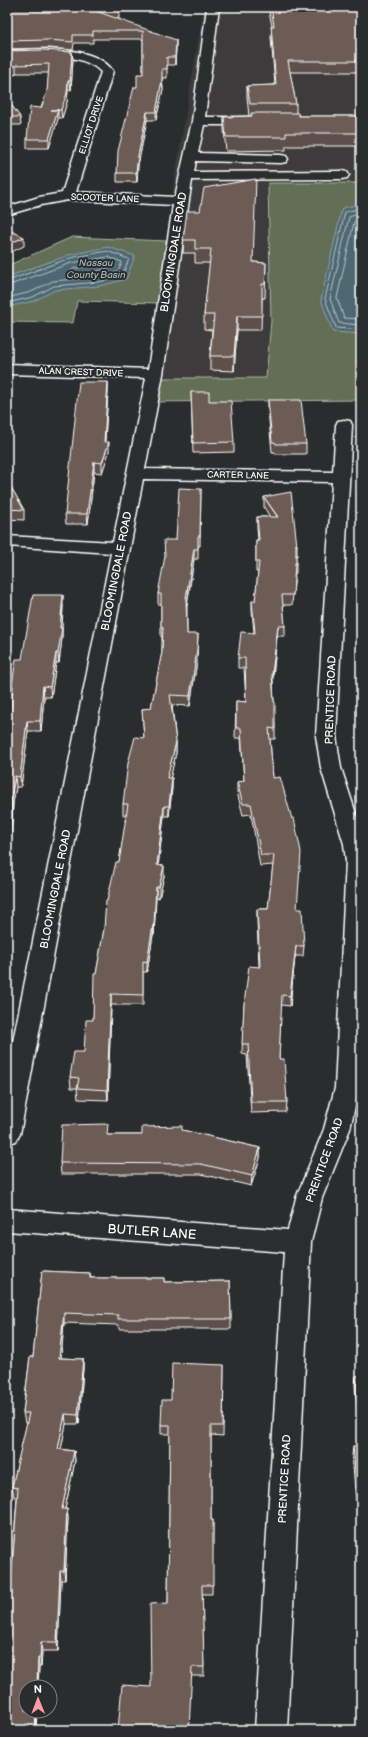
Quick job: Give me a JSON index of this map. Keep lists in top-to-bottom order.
{
  "streets": {
    "street": [
      "ELLIOT DRIVE",
      "SCOOTER LANE",
      "BLOOMINGDALE ROAD",
      "ALAN CREST DRIVE",
      "CARTER LANE",
      "PRENTICE ROAD",
      "BUTLER LANE"
    ]
  },
  "crossings": [
    ["ELLIOT DRIVE", "SCOOTER LANE"],
    ["SCOOTER LANE", "BLOOMINGDALE ROAD"],
    ["BLOOMINGDALE ROAD", "ALAN CREST DRIVE"],
    ["BLOOMINGDALE ROAD", "CARTER LANE"],
    ["CARTER LANE", "PRENTICE ROAD"],
    ["PRENTICE ROAD", "BUTLER LANE"]
  ],
  "water": ["Nassau County Basin"],
  "north": "top"
}
